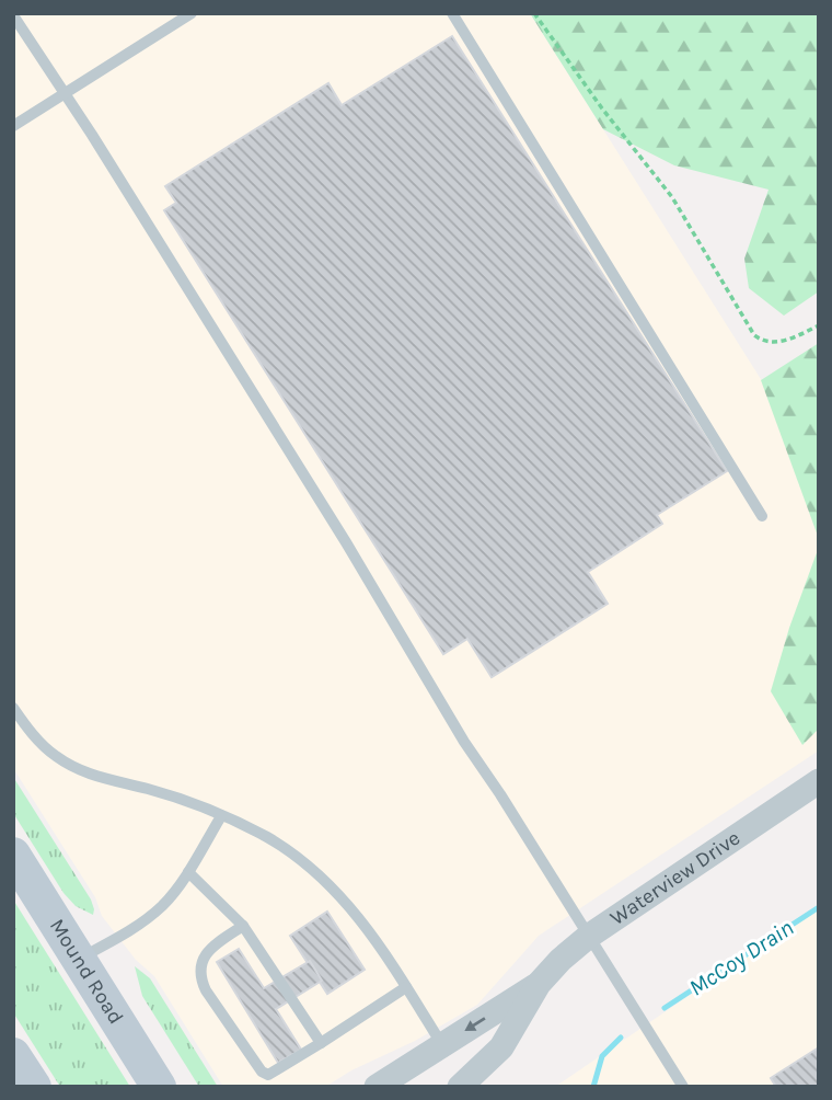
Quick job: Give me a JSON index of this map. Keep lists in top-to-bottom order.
{
  "streets": {
    "main road": ["Mound Road"],
    "street": ["Waterview Drive"]
  },
  "water": ["McCoy Drain"]
}
